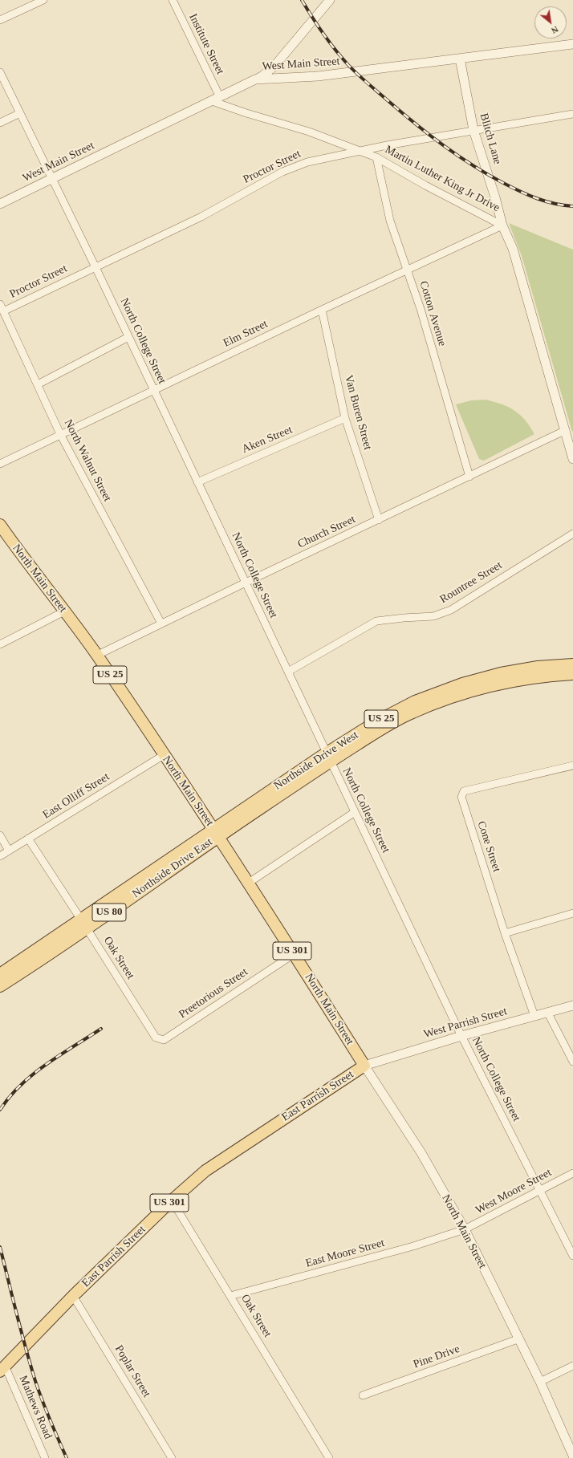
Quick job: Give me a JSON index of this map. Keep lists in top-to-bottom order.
{
  "streets": {
    "main road": [
      "North Main Street",
      "US 25",
      "Northside Drive West",
      "Northside Drive East",
      "US 80",
      "US 301",
      "East Parrish Street"
    ],
    "street": [
      "Institute Street",
      "West Main Street",
      "Blitch Lane",
      "Proctor Street",
      "Martin Luther King Jr Drive",
      "Cotton Avenue",
      "Elm Street",
      "North College Street",
      "Van Buren Street",
      "Aken Street",
      "North Walnut Street",
      "Church Street",
      "Rountree Street",
      "East Olliff Street",
      "Cone Street",
      "Oak Street",
      "Preetorious Street",
      "West Parrish Street",
      "West Moore Street",
      "East Moore Street",
      "Pine Drive",
      "Poplar Street",
      "Mathews Road"
    ]
  },
  "crossings": [
    ["Institute Street", "West Main Street"],
    ["West Main Street", "Blitch Lane"],
    ["West Main Street", "Martin Luther King Jr Drive"],
    ["West Main Street", "North College Street"],
    ["Blitch Lane", "Proctor Street"],
    ["Blitch Lane", "Martin Luther King Jr Drive"],
    ["Blitch Lane", "Elm Street"],
    ["Proctor Street", "Martin Luther King Jr Drive"],
    ["Proctor Street", "North College Street"],
    ["Proctor Street", "North Walnut Street"],
    ["Martin Luther King Jr Drive", "Cotton Avenue"],
    ["Martin Luther King Jr Drive", "Elm Street"],
    ["Martin Luther King Jr Drive", "Church Street"],
    ["Cotton Avenue", "Elm Street"],
    ["Cotton Avenue", "Church Street"],
    ["Elm Street", "North College Street"],
    ["Elm Street", "Van Buren Street"],
    ["Elm Street", "North Walnut Street"],
    ["North College Street", "Aken Street"],
    ["North College Street", "Church Street"],
    ["North College Street", "Rountree Street"],
    ["North College Street", "Northside Drive West"],
    ["North College Street", "West Parrish Street"],
    ["North College Street", "West Moore Street"],
    ["Van Buren Street", "Aken Street"],
    ["Van Buren Street", "Church Street"],
    ["North Walnut Street", "Church Street"],
    ["Church Street", "North Main Street"],
    ["North Main Street", "Northside Drive West"],
    ["North Main Street", "East Olliff Street"],
    ["North Main Street", "Northside Drive East"],
    ["North Main Street", "Preetorious Street"],
    ["North Main Street", "West Parrish Street"],
    ["North Main Street", "East Parrish Street"],
    ["North Main Street", "West Moore Street"],
    ["North Main Street", "East Moore Street"],
    ["North Main Street", "Pine Drive"],
    ["Northside Drive West", "Northside Drive East"],
    ["East Olliff Street", "Oak Street"],
    ["Cone Street", "West Parrish Street"],
    ["Northside Drive East", "Oak Street"],
    ["Oak Street", "Preetorious Street"],
    ["Oak Street", "East Parrish Street"],
    ["Oak Street", "East Moore Street"],
    ["West Parrish Street", "East Parrish Street"],
    ["East Parrish Street", "Poplar Street"],
    ["East Parrish Street", "Mathews Road"],
    ["West Moore Street", "East Moore Street"]
  ],
  "north": "bottom right"
}
